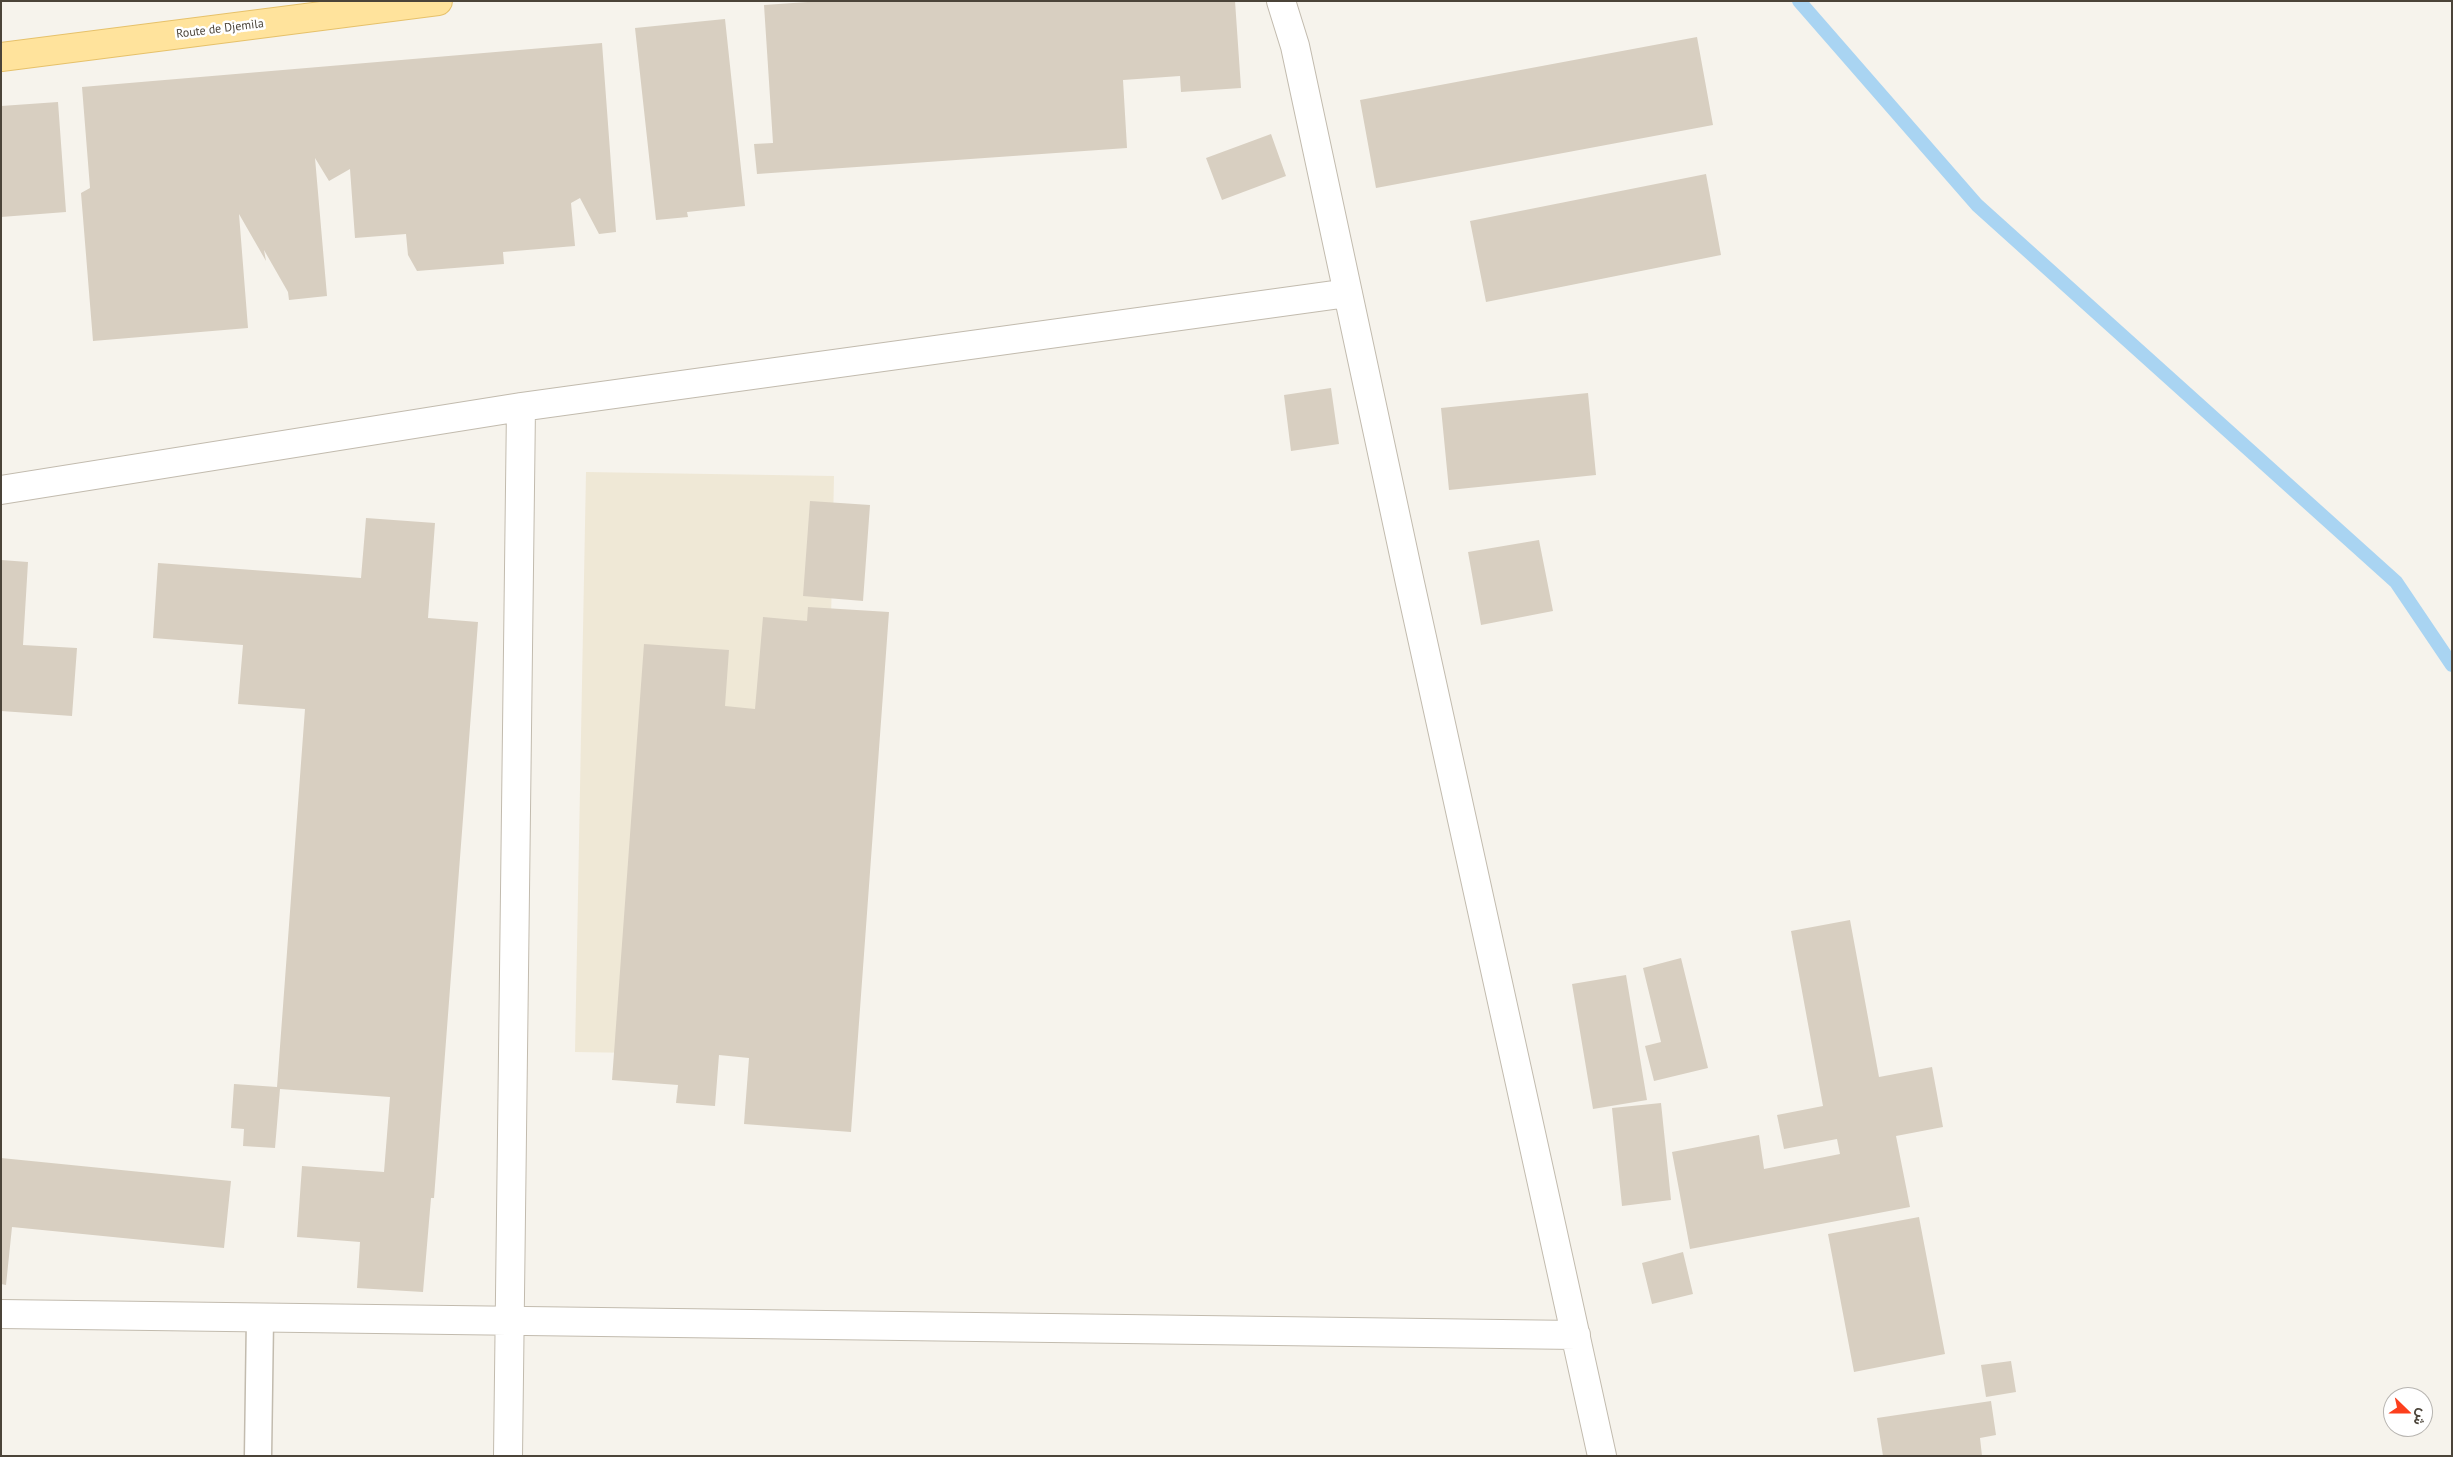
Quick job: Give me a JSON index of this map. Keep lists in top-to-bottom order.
{
  "streets": {
    "main road": ["Route de Djemila"]
  },
  "north": "right"
}
